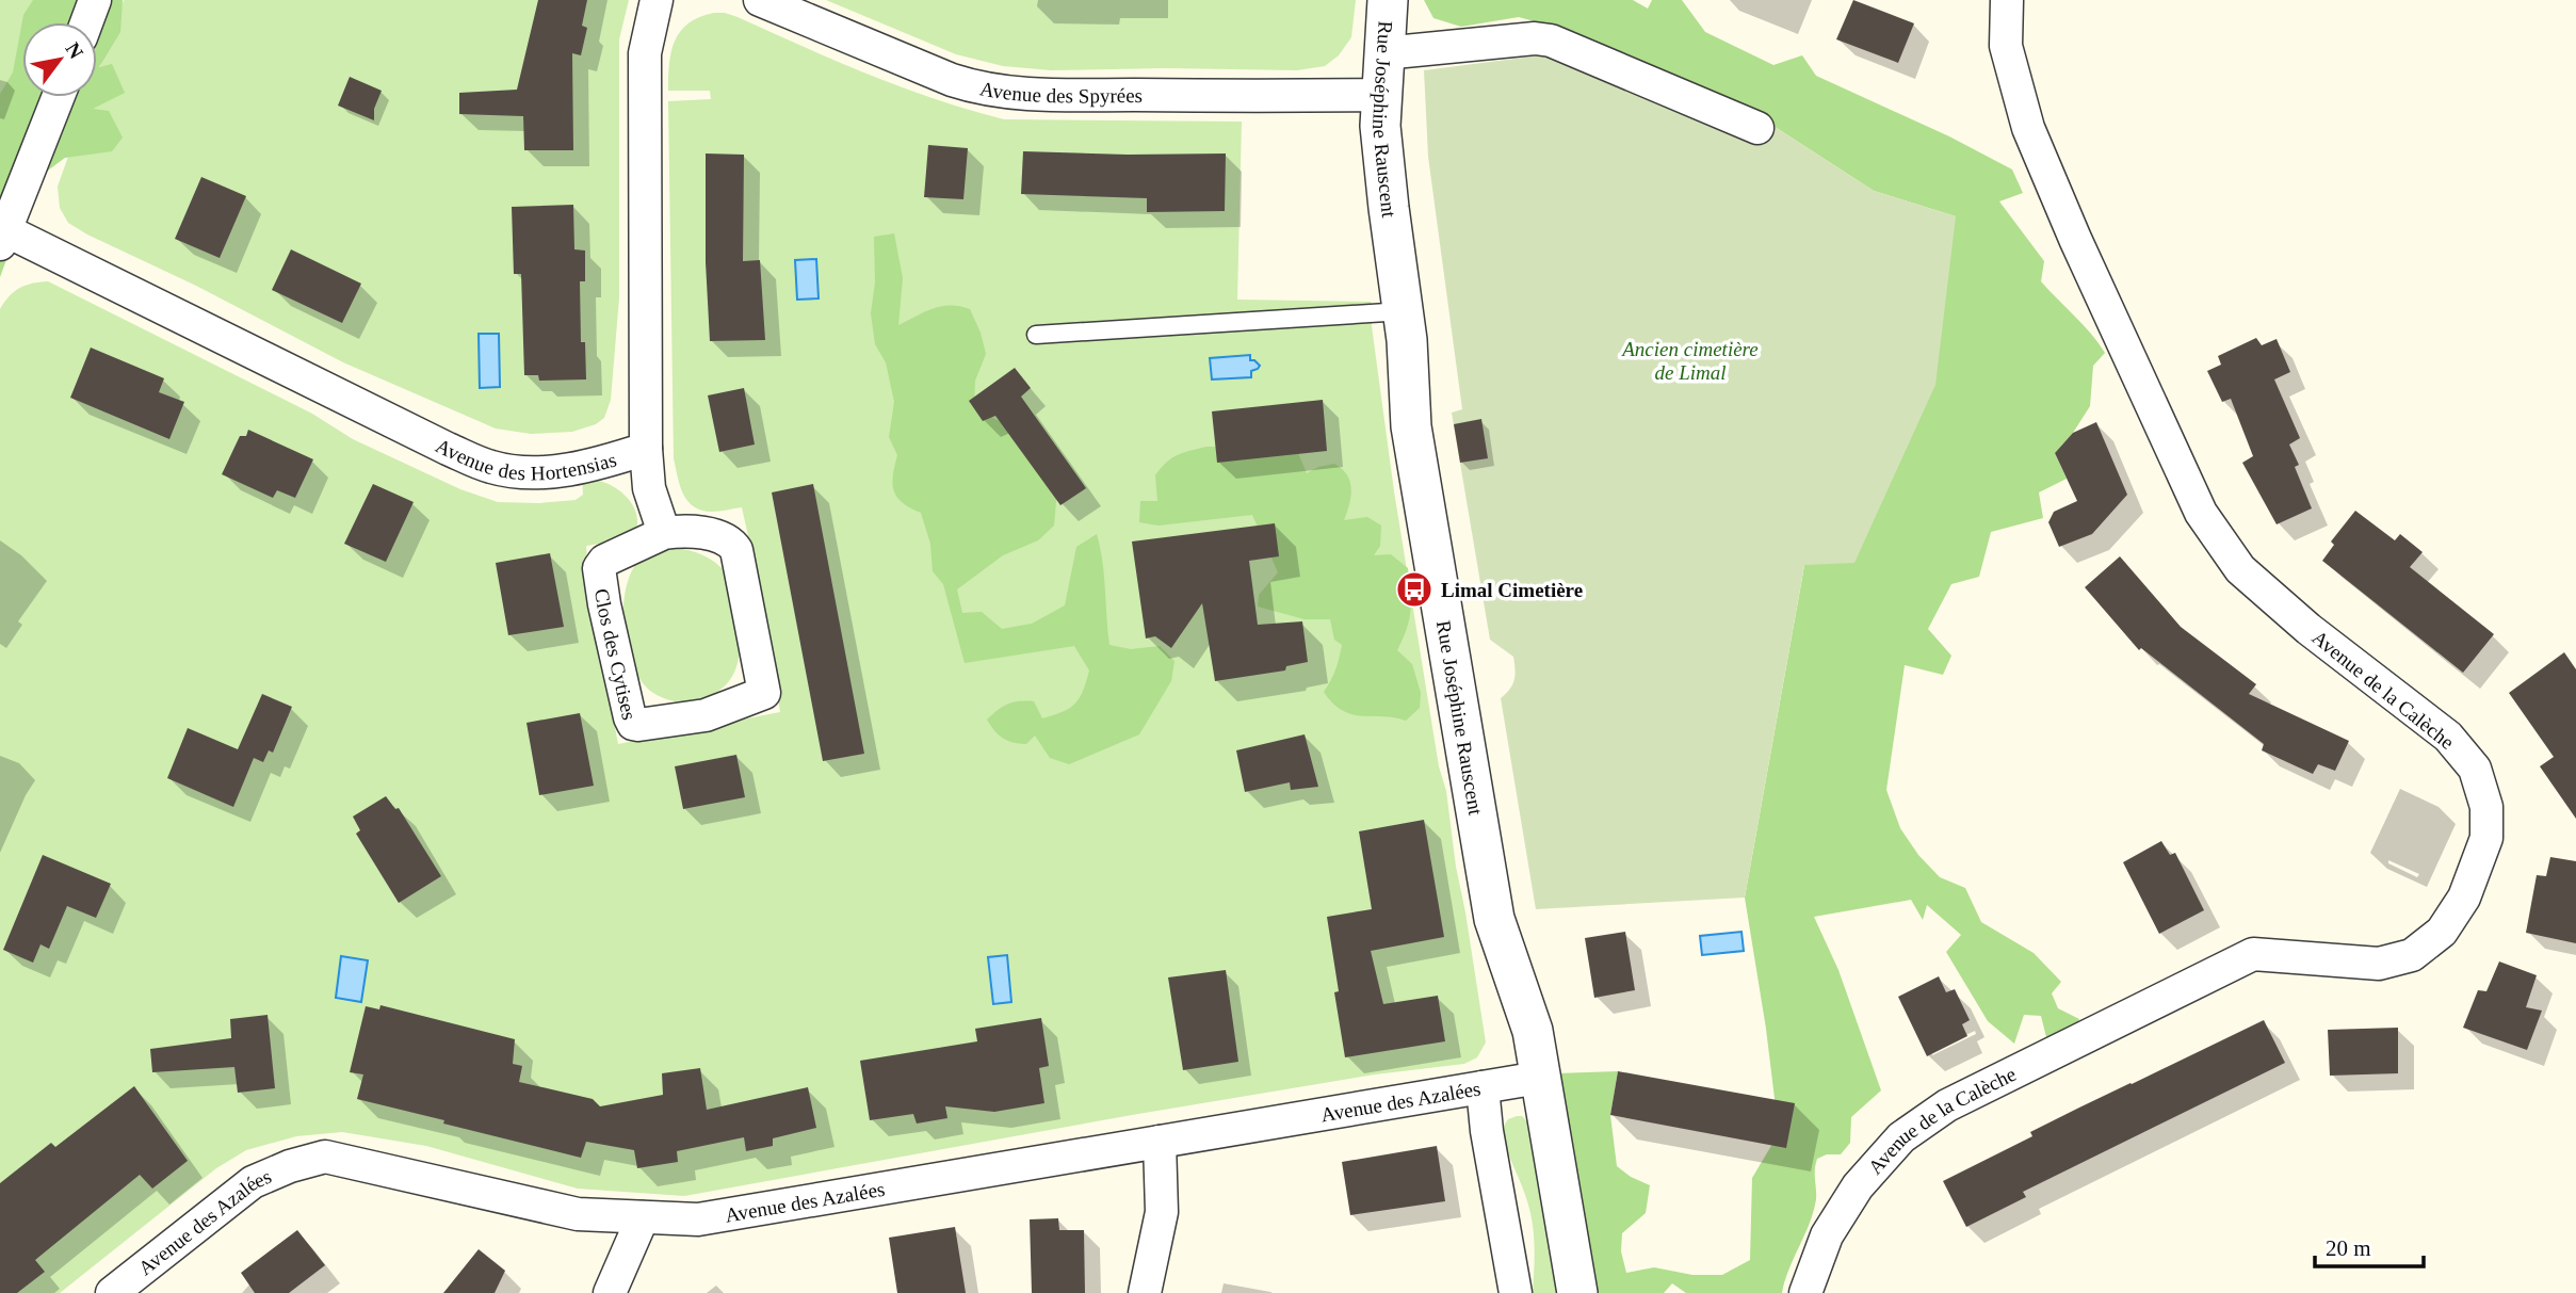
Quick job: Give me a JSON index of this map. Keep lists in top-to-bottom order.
{
  "streets": {
    "street": [
      "Avenue des Spyrées",
      "Rue Joséphine Rauscent",
      "Avenue des Hortensias",
      "Clos des Cytises",
      "Avenue de la Calèche",
      "Avenue des Azalées"
    ]
  },
  "crossings": [
    ["Avenue des Spyrées", "Rue Joséphine Rauscent"],
    ["Rue Joséphine Rauscent", "Avenue des Azalées"]
  ],
  "parks": ["Ancien cimetière de Limal"],
  "places": {
    "bus stop": ["Limal Cimetière"]
  },
  "scale_bar": "20 m",
  "north": "top right"
}
